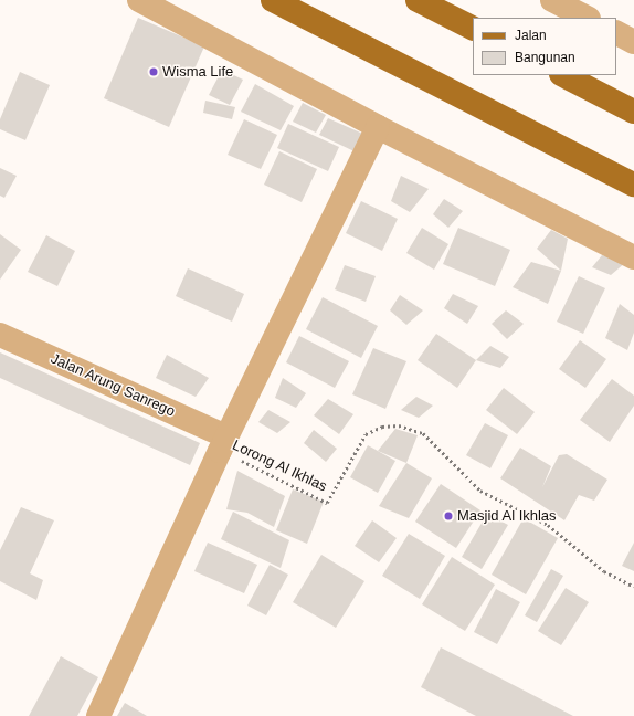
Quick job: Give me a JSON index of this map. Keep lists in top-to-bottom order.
{
  "streets": {
    "street": ["Jalan Arung Sanrego"],
    "path": ["Lorong Al Ikhlas"]
  },
  "crossings": [
    ["Jalan Arung Sanrego", "Lorong Al Ikhlas"]
  ],
  "places": ["Wisma Life", "Masjid Al Ikhlas"],
  "legend": ["Jalan", "Bangunan"]
}
